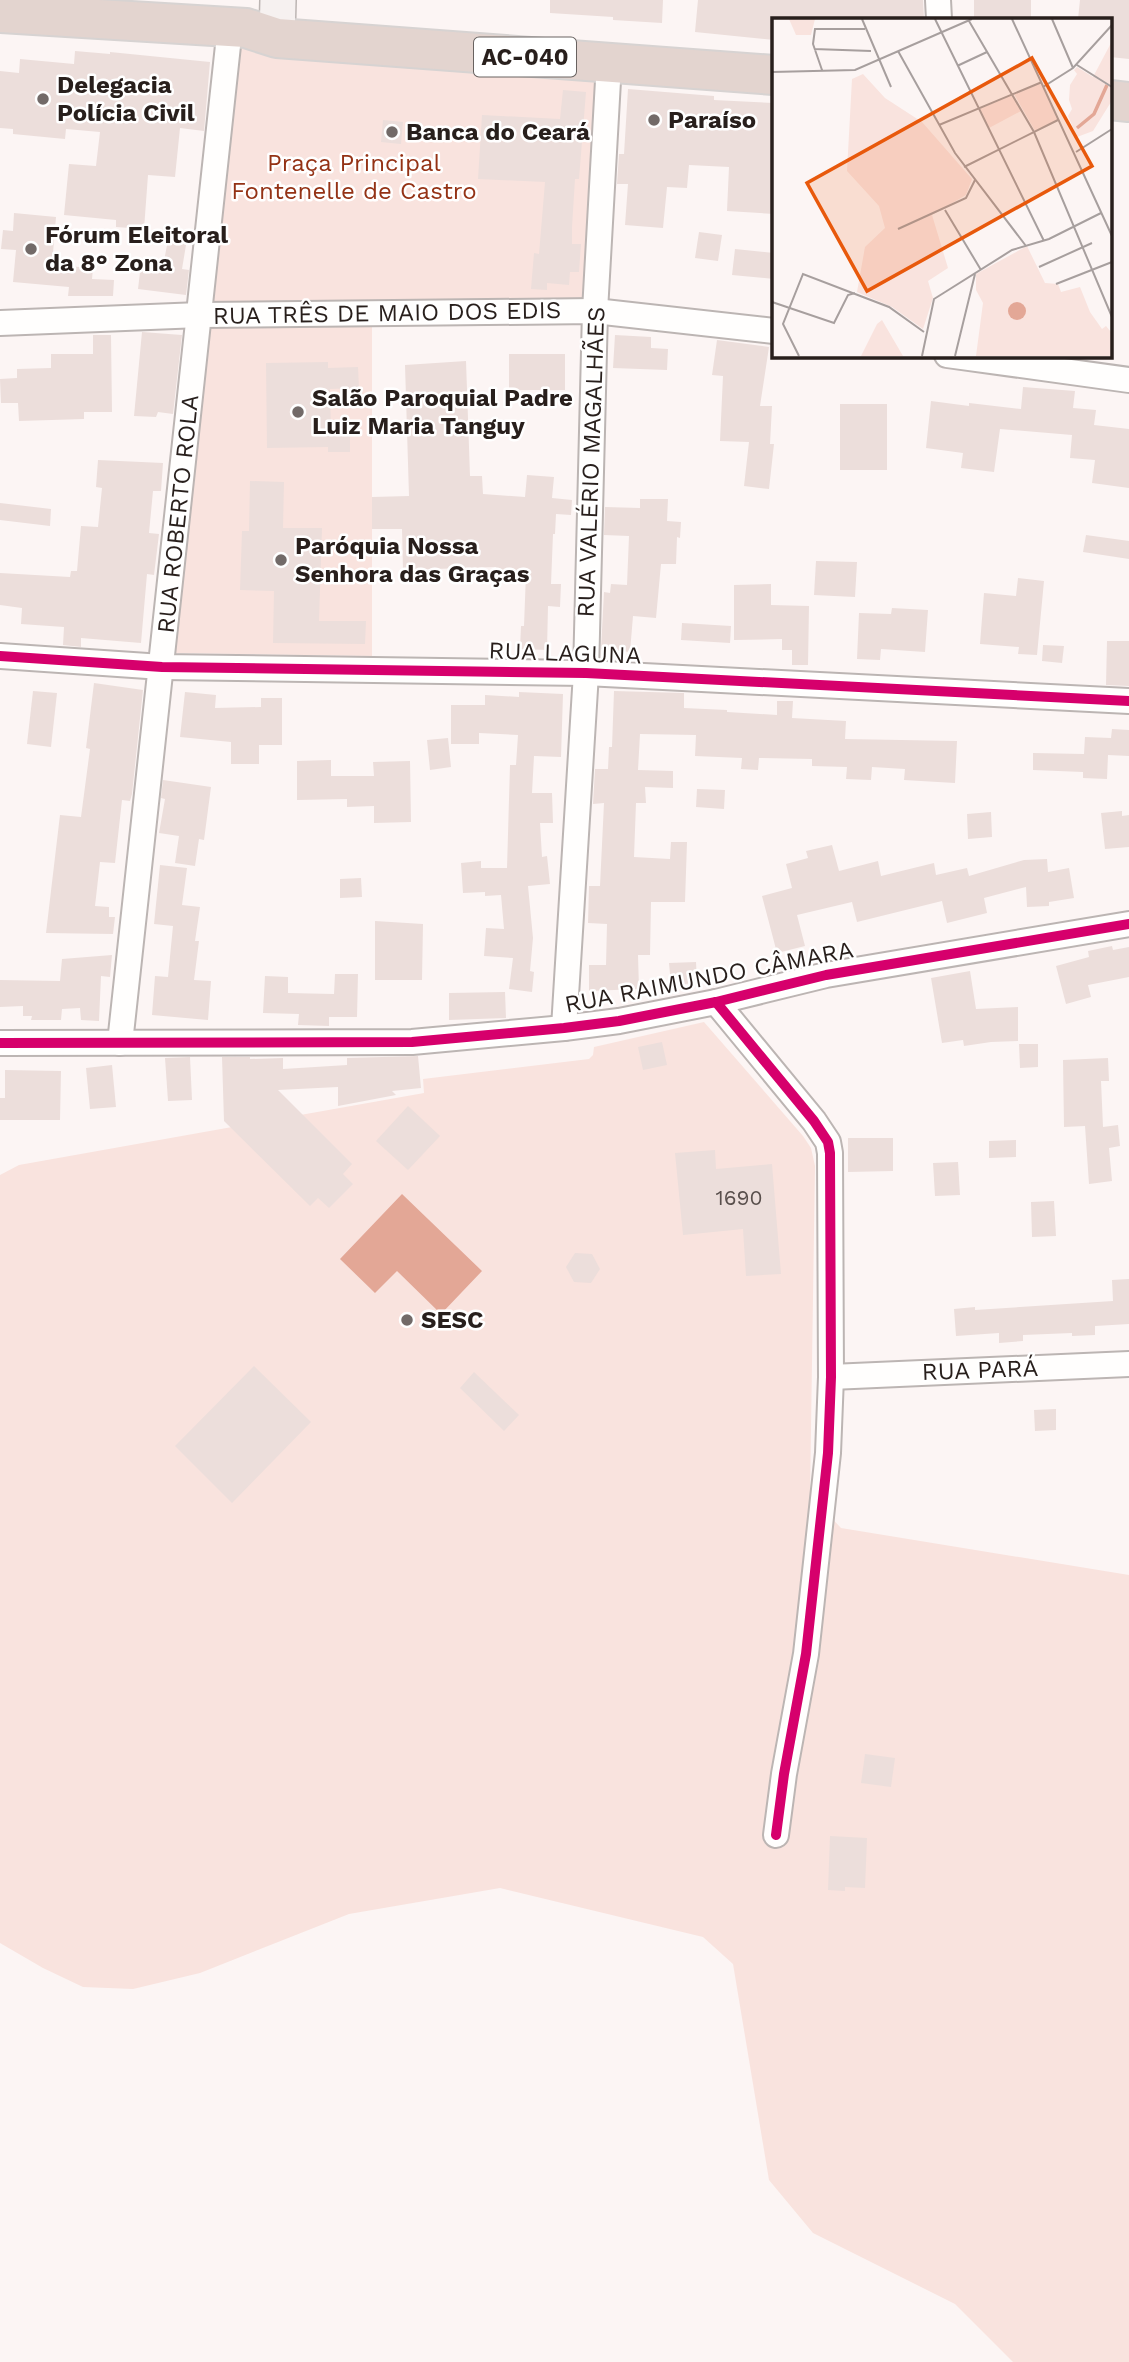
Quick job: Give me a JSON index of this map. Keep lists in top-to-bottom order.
{
  "streets": {
    "highway": ["AC-040"],
    "street": [
      "RUA TRÊS DE MAIO DOS EDIS",
      "RUA VALÉRIO MAGALHÃES",
      "RUA ROBERTO ROLA",
      "RUA LAGUNA",
      "RUA RAIMUNDO CÂMARA",
      "RUA PARÁ"
    ]
  },
  "crossings": [
    ["AC-040", "RUA VALÉRIO MAGALHÃES"],
    ["AC-040", "RUA ROBERTO ROLA"],
    ["RUA TRÊS DE MAIO DOS EDIS", "RUA VALÉRIO MAGALHÃES"],
    ["RUA TRÊS DE MAIO DOS EDIS", "RUA ROBERTO ROLA"],
    ["RUA VALÉRIO MAGALHÃES", "RUA LAGUNA"],
    ["RUA VALÉRIO MAGALHÃES", "RUA RAIMUNDO CÂMARA"],
    ["RUA ROBERTO ROLA", "RUA LAGUNA"],
    ["RUA ROBERTO ROLA", "RUA RAIMUNDO CÂMARA"]
  ],
  "parks": ["Praça Principal Fontenelle de Castro"],
  "places": [
    "Delegacia Polícia Civil",
    "Paraíso",
    "Banca do Ceará",
    "Fórum Eleitoral da 8° Zona",
    "Salão Paroquial Padre Luiz Maria Tanguy",
    "Paróquia Nossa Senhora das Graças",
    "SESC"
  ],
  "house_numbers": ["1690"]
}
